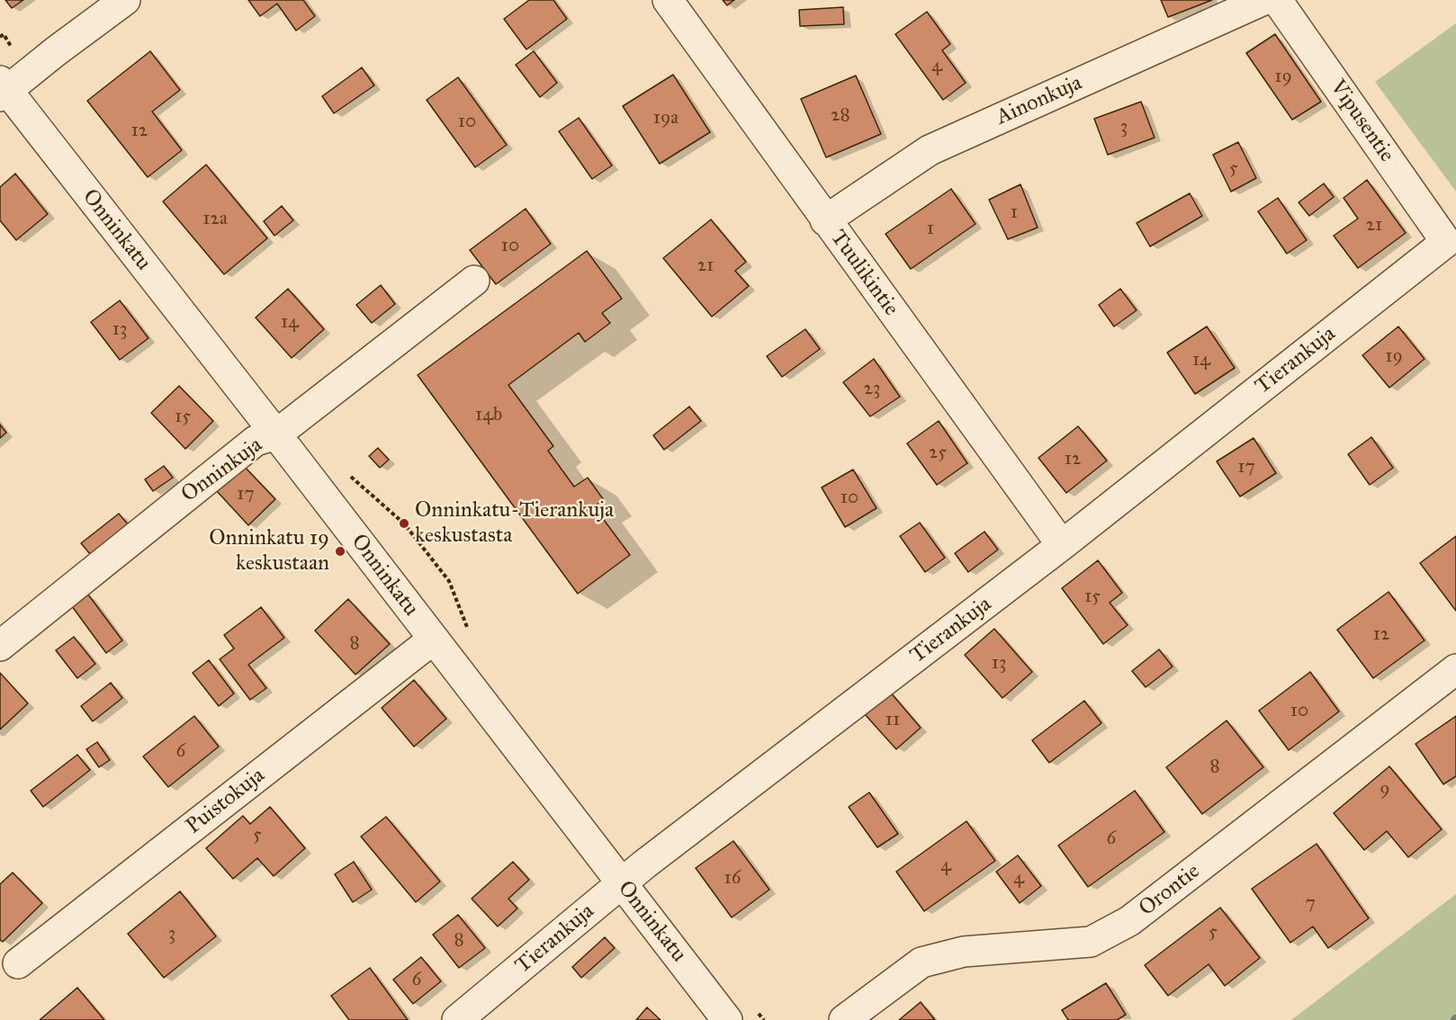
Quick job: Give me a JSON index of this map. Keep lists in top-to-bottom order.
{
  "streets": {
    "street": [
      "Ainonkuja",
      "Vipusentie",
      "Onninkatu",
      "Tuulikintie",
      "Tierankuja",
      "Onninkuja",
      "Puistokuja",
      "Orontie"
    ]
  },
  "crossings": [
    ["Ainonkuja", "Tuulikintie"],
    ["Vipusentie", "Tierankuja"],
    ["Onninkatu", "Tierankuja"],
    ["Onninkatu", "Onninkuja"],
    ["Onninkatu", "Puistokuja"],
    ["Tuulikintie", "Tierankuja"]
  ],
  "places": ["Onninkatu-Tierankuja keskustasta", "Onninkatu 19 keskustaan"],
  "house_numbers": [
    "4",
    "19",
    "28",
    "19a",
    "10",
    "3",
    "12",
    "5",
    "1",
    "12a",
    "21",
    "1",
    "10",
    "21",
    "14",
    "13",
    "19",
    "14",
    "23",
    "14b",
    "15",
    "25",
    "12",
    "17",
    "17",
    "10",
    "15",
    "12",
    "8",
    "13",
    "10",
    "11",
    "6",
    "8",
    "9",
    "5",
    "6",
    "4",
    "16",
    "4",
    "7",
    "5",
    "3",
    "8",
    "6"
  ]
}
